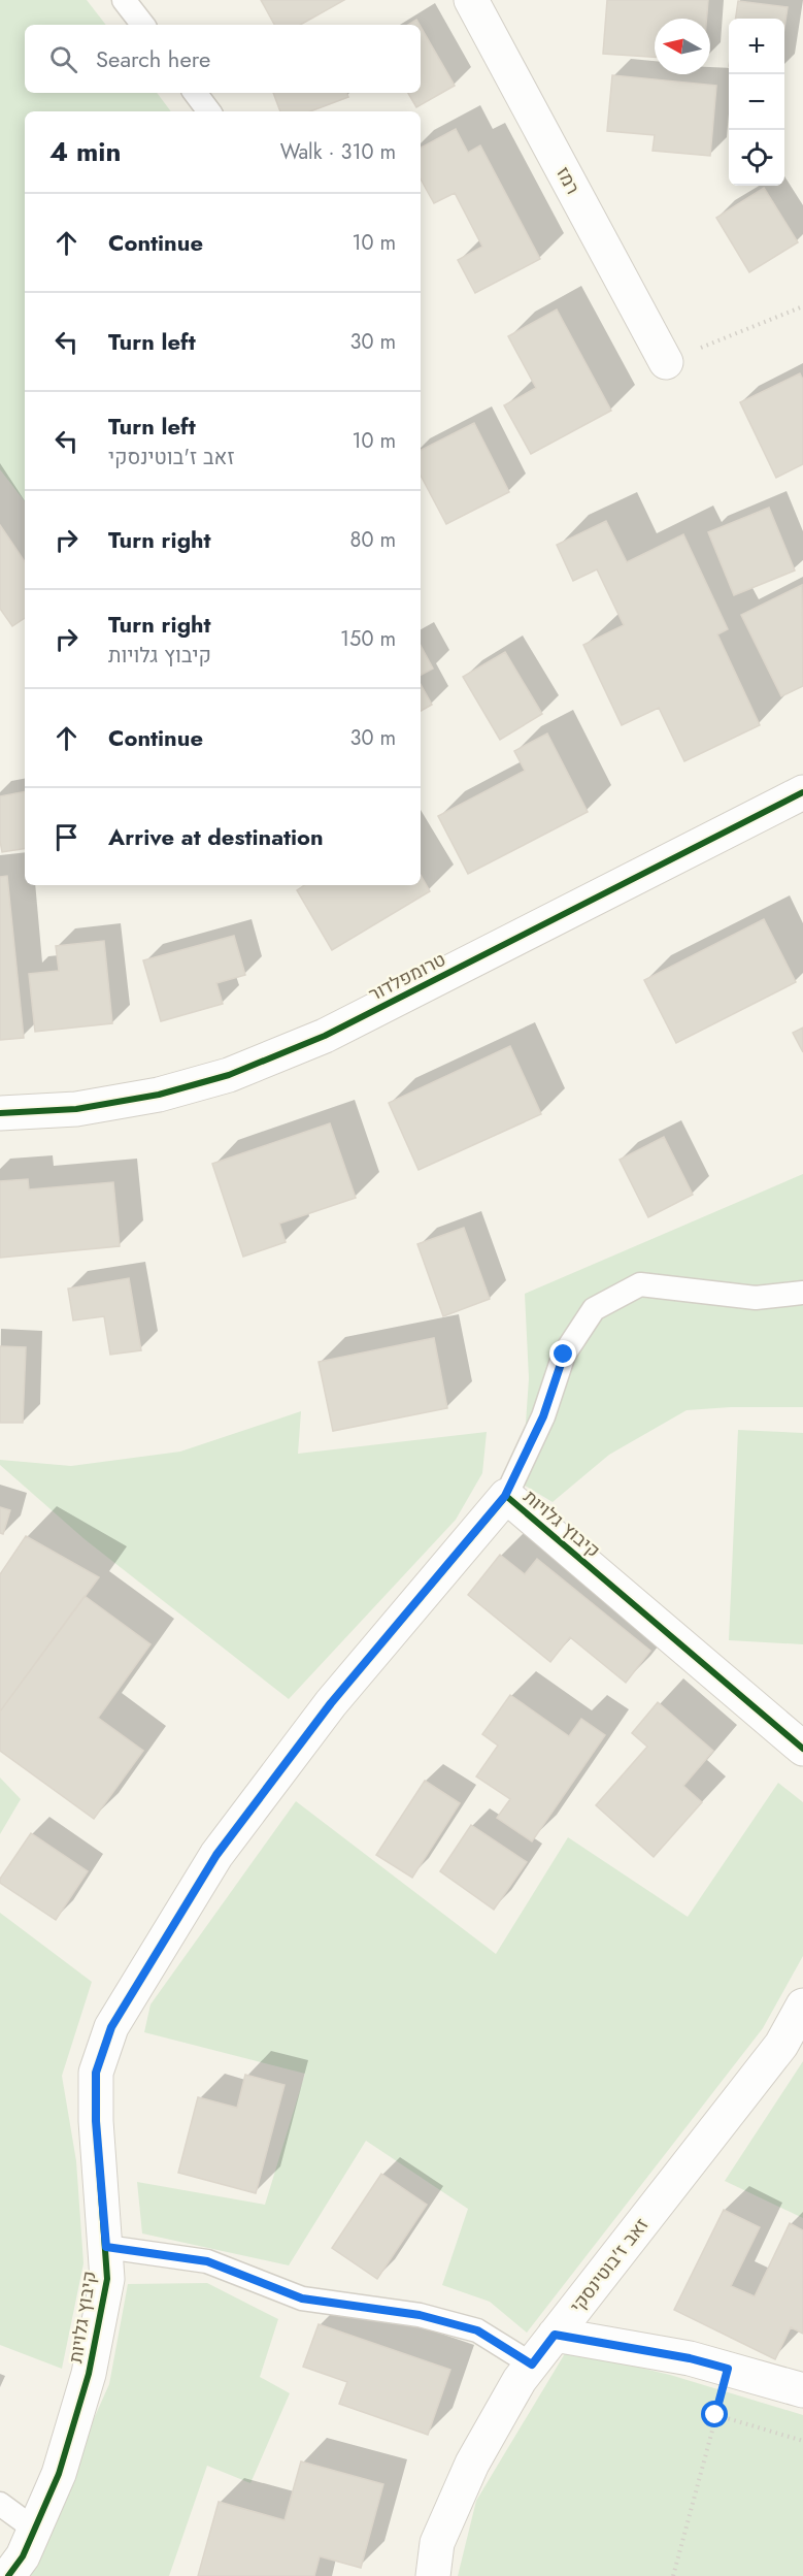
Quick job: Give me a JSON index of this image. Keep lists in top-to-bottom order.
{
  "streets": {
    "street": [
      "רמז",
      "טרומפלדור",
      "קיבוץ גלויות",
      "זאב ז'בוטינסקי"
    ]
  },
  "north": "left",
  "page": {
    "map_buttons": ["+", "−"],
    "search": "Search here",
    "heading": ["4 min", "Walk · 310 m"],
    "list": [
      ["Continue", "10 m"],
      ["Turn left", "30 m"],
      ["Turn left", "זאב ז'בוטינסקי", "10 m"],
      ["Turn right", "80 m"],
      ["Turn right", "קיבוץ גלויות", "150 m"],
      ["Continue", "30 m"],
      "Arrive at destination"
    ]
  }
}
